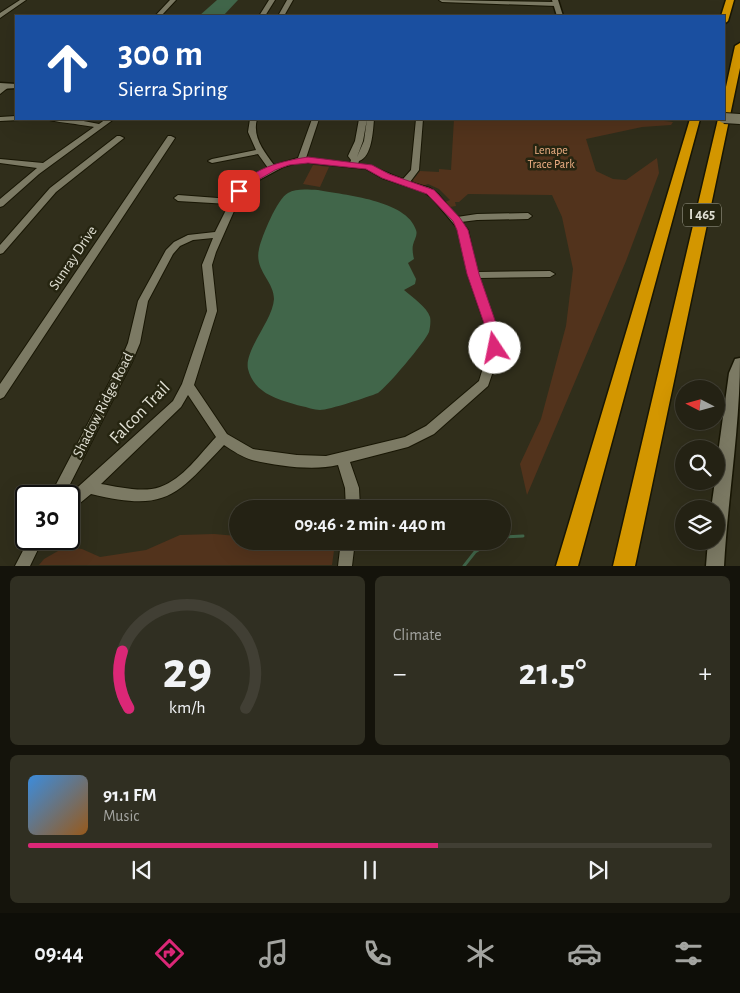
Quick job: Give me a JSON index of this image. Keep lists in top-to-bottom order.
{
  "streets": {
    "highway": ["I 465"],
    "street": ["Sunray Drive", "Shadow Ridge Road", "Falcon Trail"]
  },
  "crossings": [
    ["Shadow Ridge Road", "Falcon Trail"]
  ],
  "parks": ["Lenape Trace Park"],
  "north": "left",
  "page": {
    "turn": ["300 m", "Sierra Spring"],
    "limit": "30",
    "trip": "09:46 · 2 min · 440 m",
    "tile": "Climate",
    "heat": ["−", "21.5°", "+"],
    "song": ["91.1 FM", "Music"],
    "tabs": "09:44",
    "gauge": ["29", "km/h"]
  }
}
